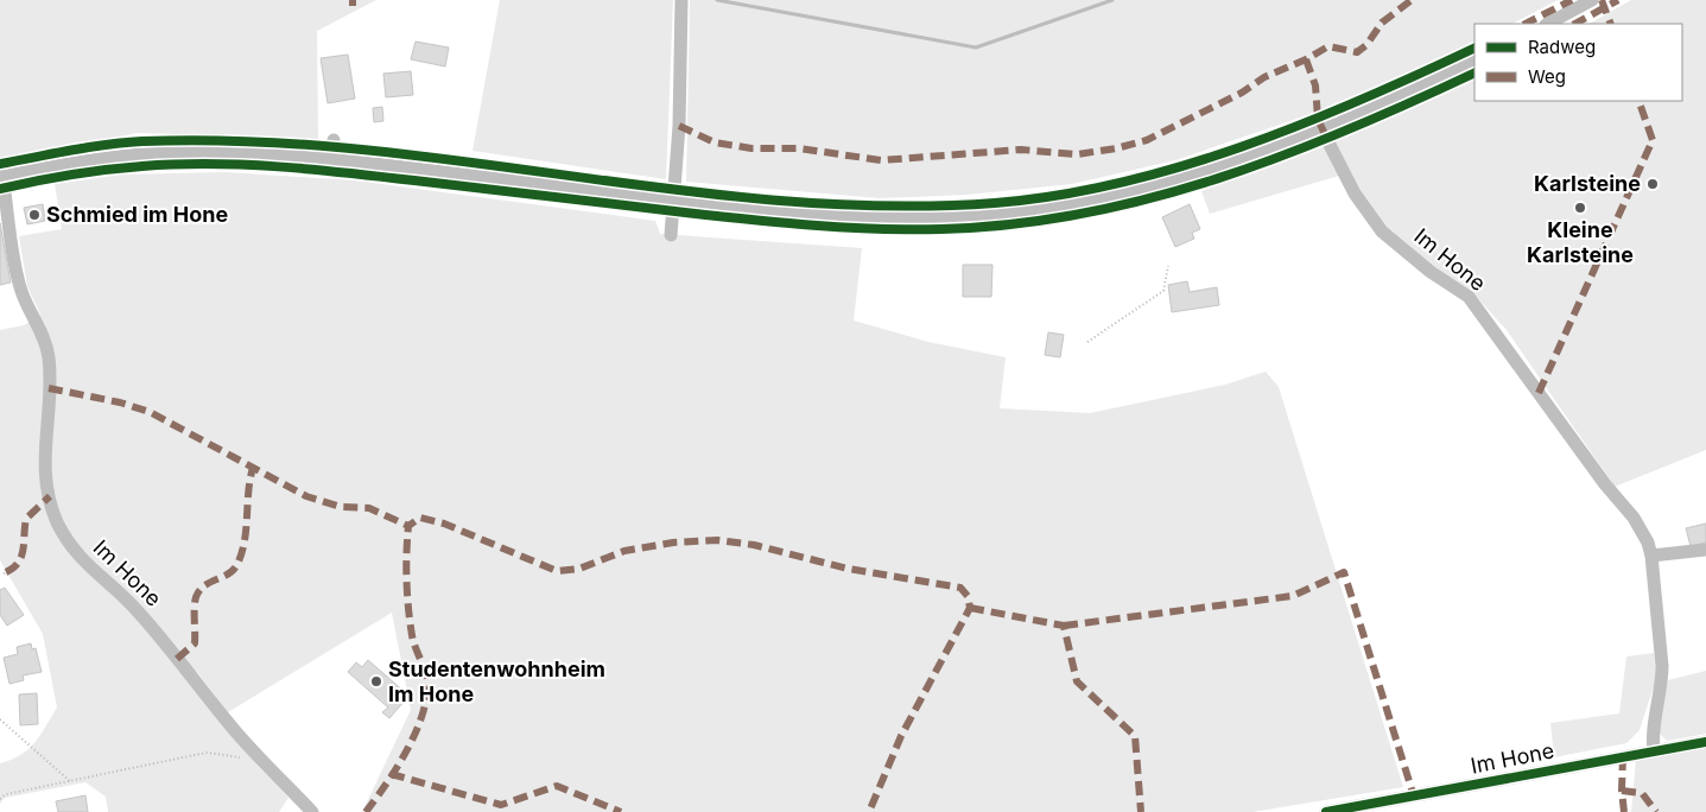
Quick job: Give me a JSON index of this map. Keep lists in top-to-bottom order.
{
  "streets": {
    "street": ["Im Hone"]
  },
  "places": [
    "Karlsteine",
    "Kleine Karlsteine",
    "Schmied im Hone",
    "Studentenwohnheim Im Hone"
  ],
  "legend": ["Radweg", "Weg"]
}
